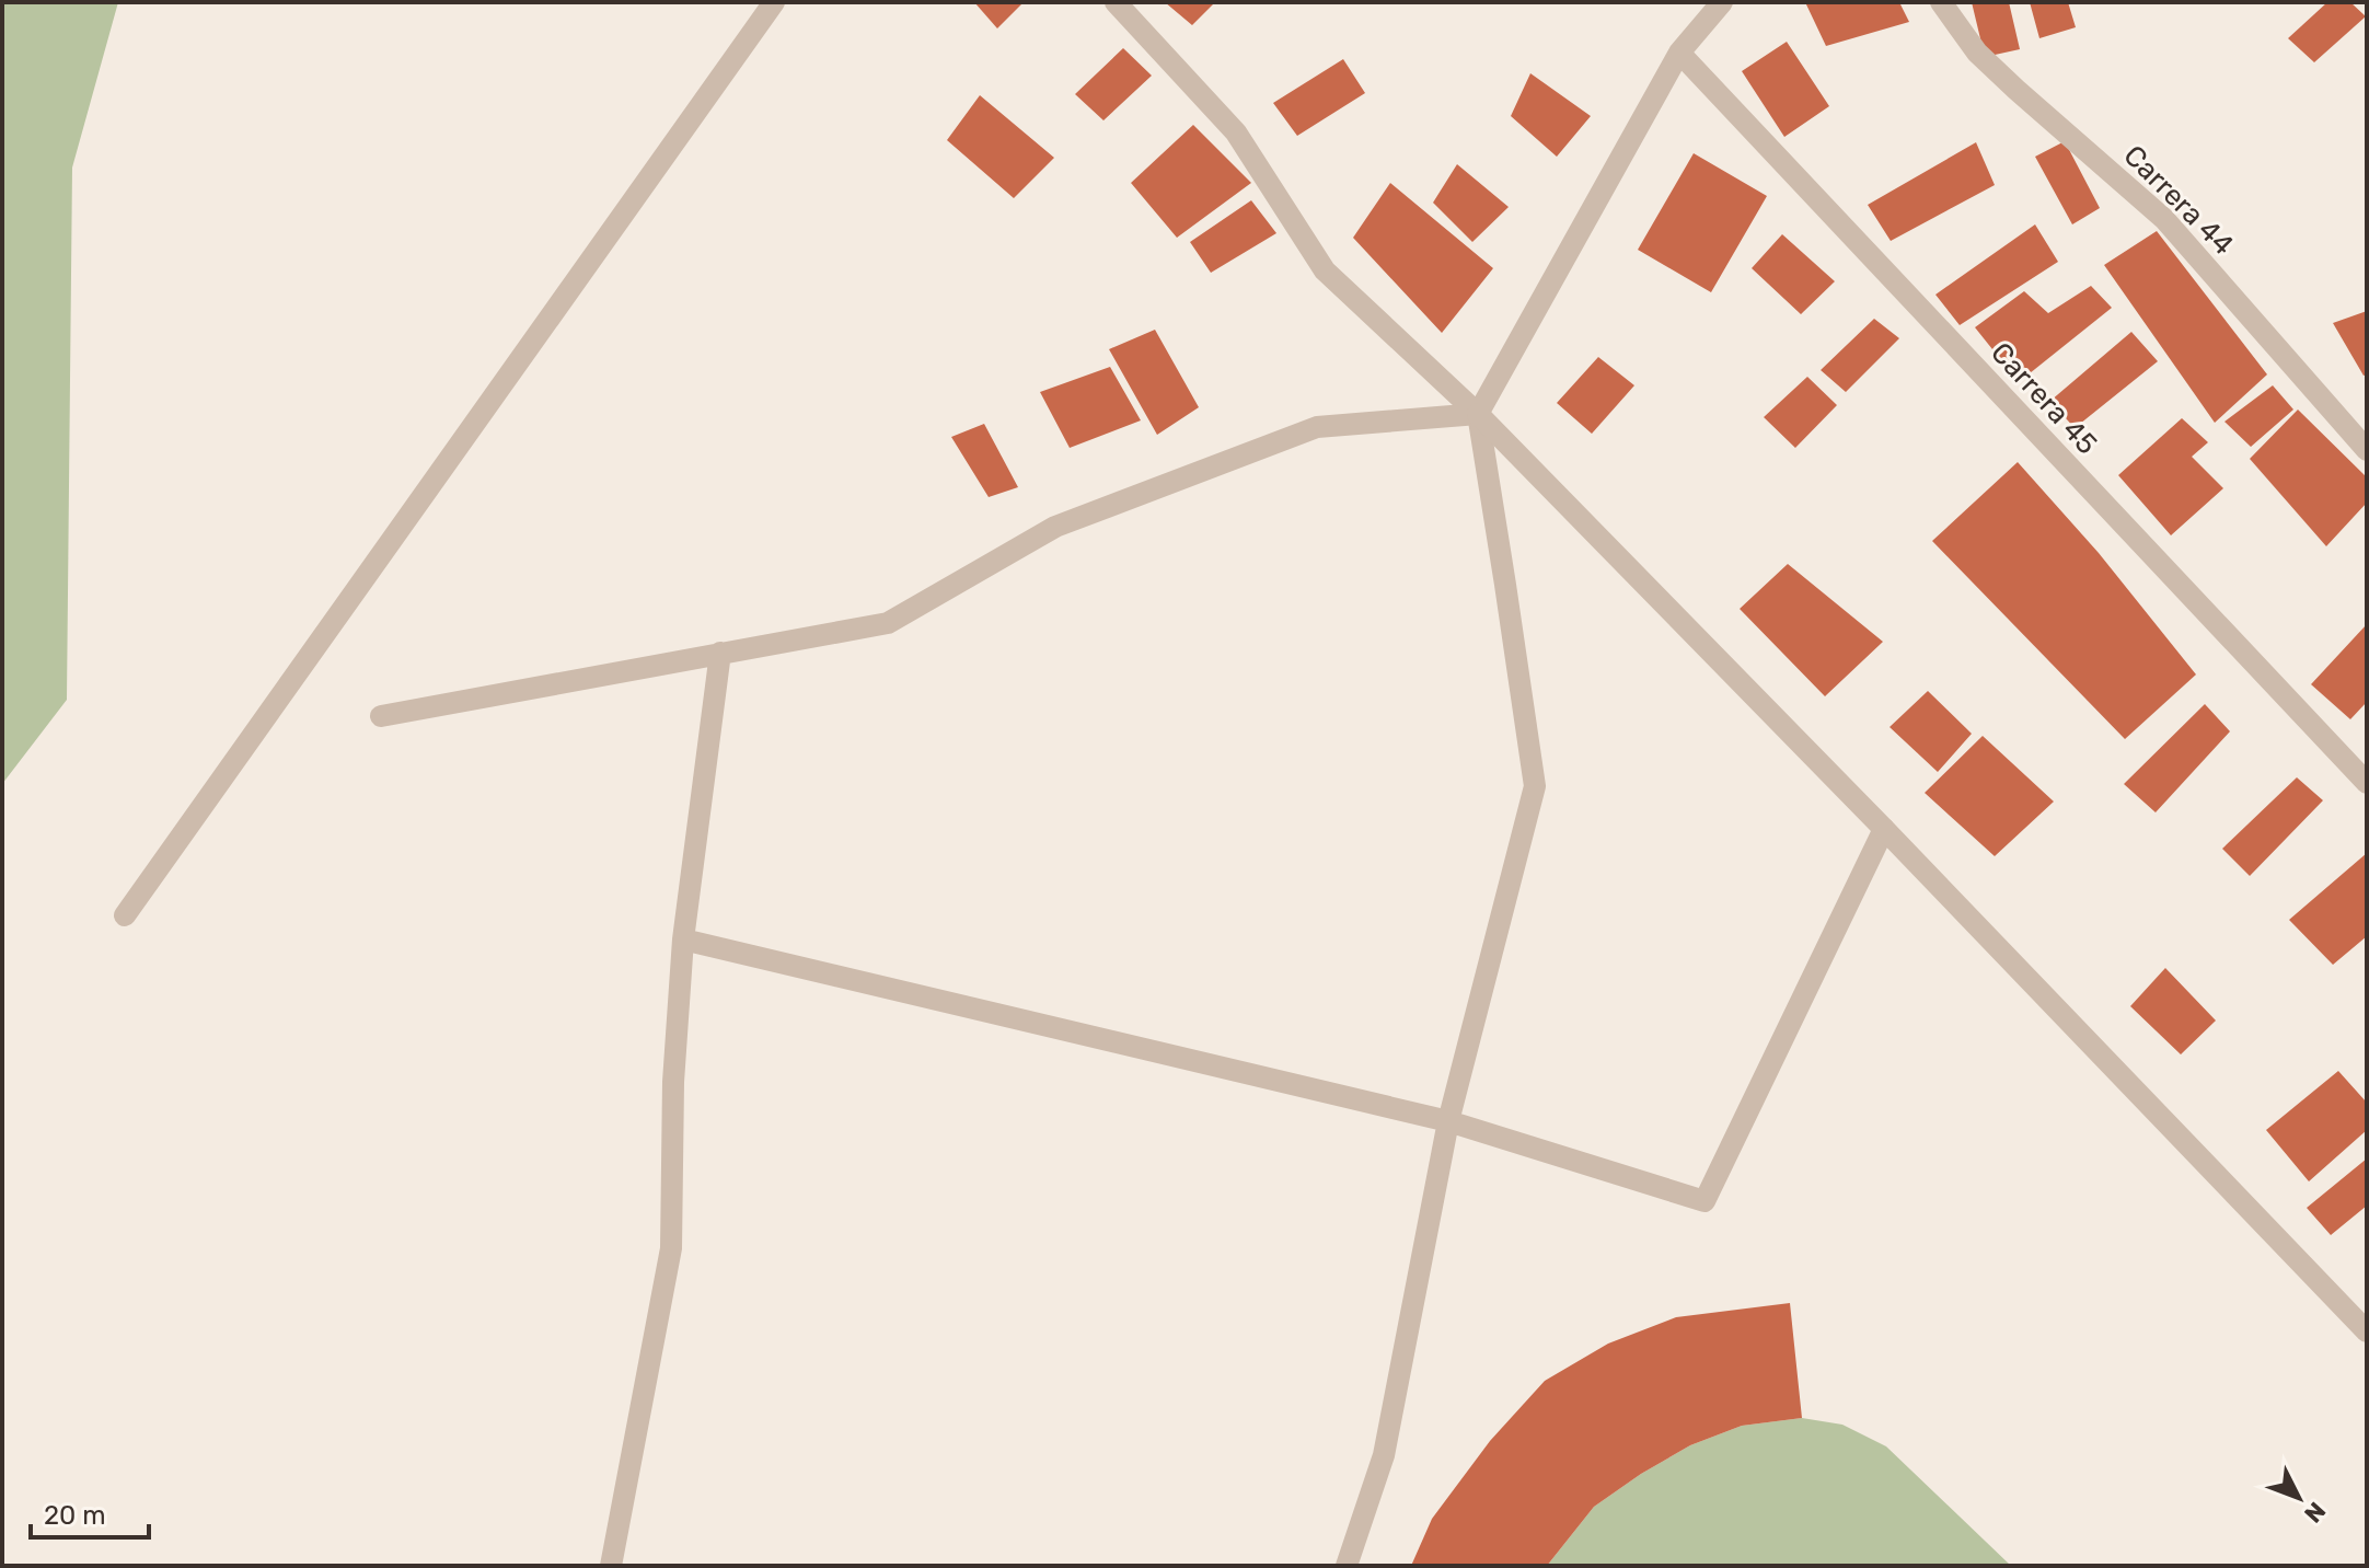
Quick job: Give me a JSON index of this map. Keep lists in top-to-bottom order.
{
  "streets": {
    "street": ["Carrera 44", "Carrera 45"]
  },
  "scale_bar": "20 m",
  "north": "bottom right"
}
